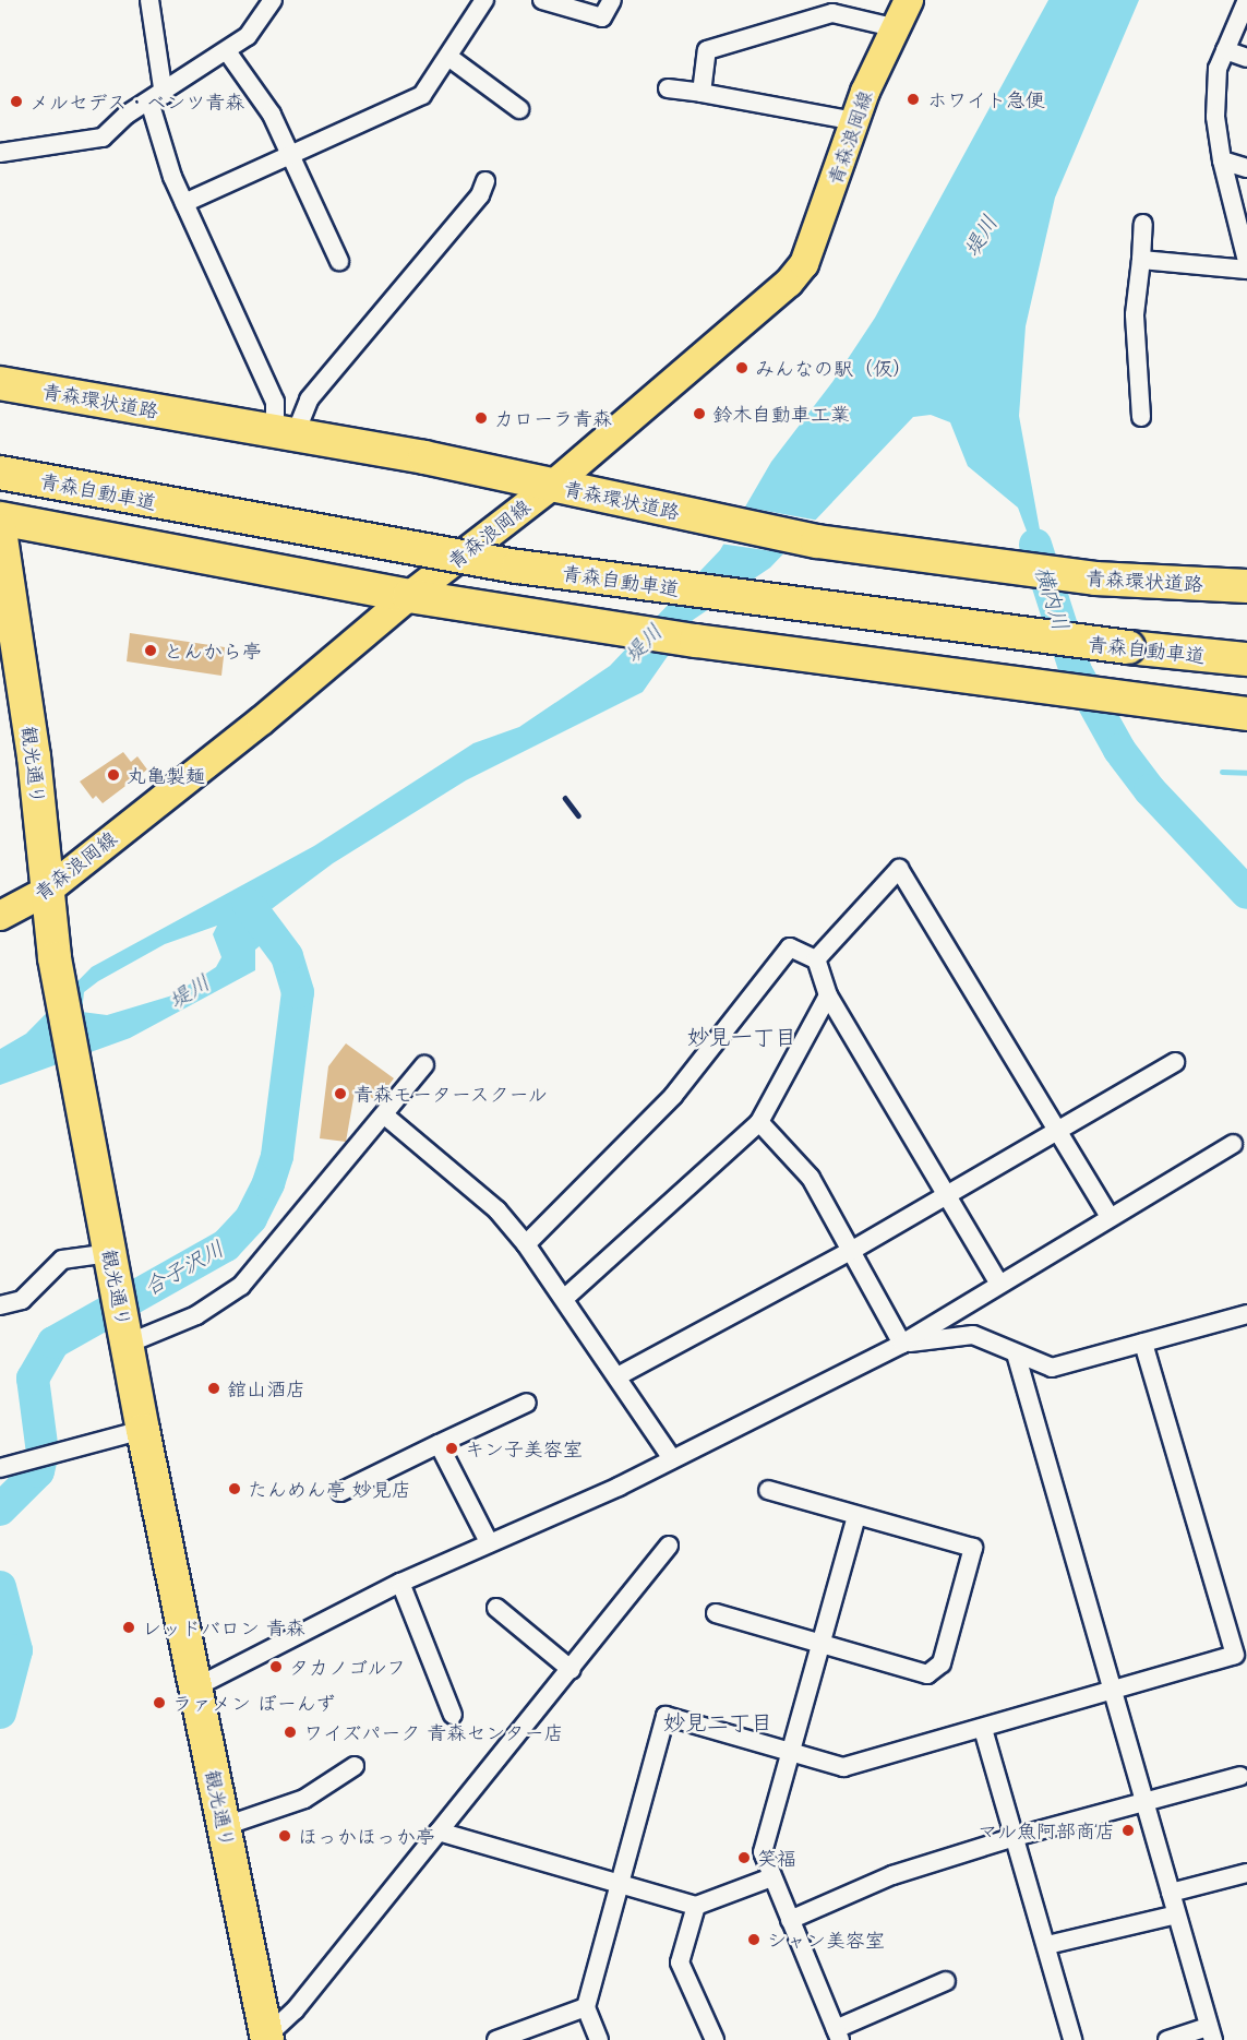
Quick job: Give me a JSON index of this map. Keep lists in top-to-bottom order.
{
  "streets": {
    "highway": ["青森環状道路", "青森自動車道", "観光通り"],
    "main road": ["青森浪岡線"]
  },
  "crossings": [
    ["青森浪岡線", "青森環状道路"],
    ["青森浪岡線", "観光通り"]
  ],
  "districts": ["妙見一丁目", "妙見二丁目"],
  "water": ["堤川", "横内川", "合子沢川"],
  "places": [
    "ホワイト急便",
    "メルセデス・ベンツ青森",
    "みんなの駅（仮）",
    "鈴木自動車工業",
    "カローラ青森",
    "とんから亭",
    "丸亀製麺",
    "青森モータースクール",
    "舘山酒店",
    "キン子美容室",
    "たんめん亭 妙見店",
    "レッドバロン 青森",
    "タカノゴルフ",
    "ラァメン ぼーんず",
    "ワイズパーク 青森センター店",
    "マル魚阿部商店",
    "ほっかほっか亭",
    "笑福",
    "シャン美容室"
  ]
}
